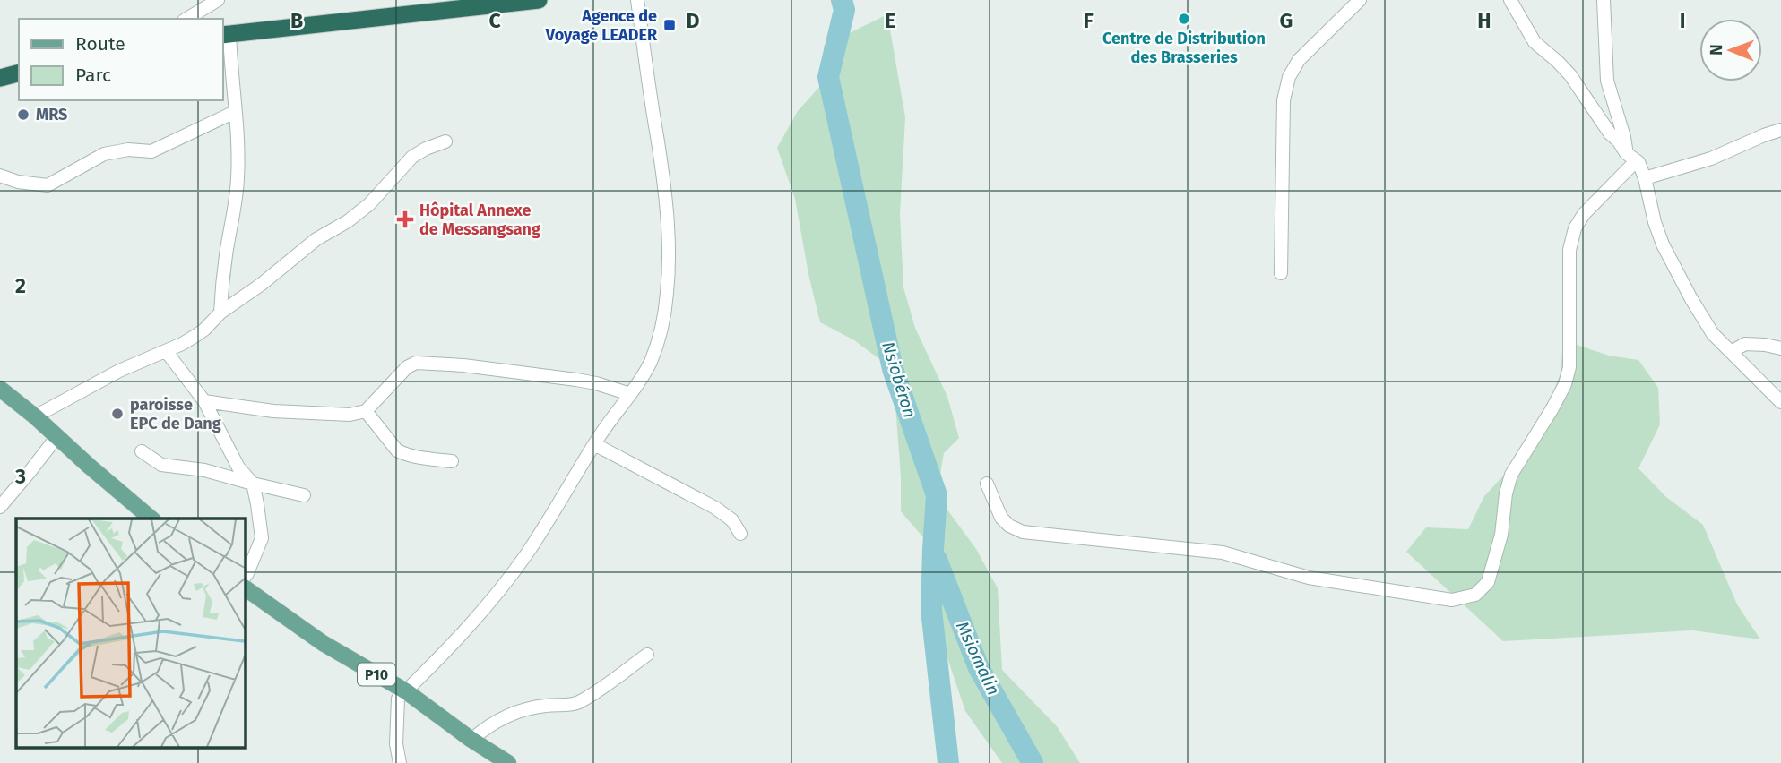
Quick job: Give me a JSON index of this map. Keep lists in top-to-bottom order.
{
  "streets": {
    "main road": ["P10"]
  },
  "water": ["Nsiobéron", "Msiomalin"],
  "places": {
    "other": ["Centre de Distribution des Brasseries", "MRS", "paroisse EPC de Dang"],
    "transit": ["Agence de Voyage LEADER"],
    "health": ["Hôpital Annexe de Messangsang"]
  },
  "legend": ["Route", "Parc"],
  "north": "left",
  "grid": {
    "columns": [
      "B",
      "C",
      "D",
      "E",
      "F",
      "G",
      "H",
      "I"
    ],
    "rows": ["2", "3"]
  }
}
